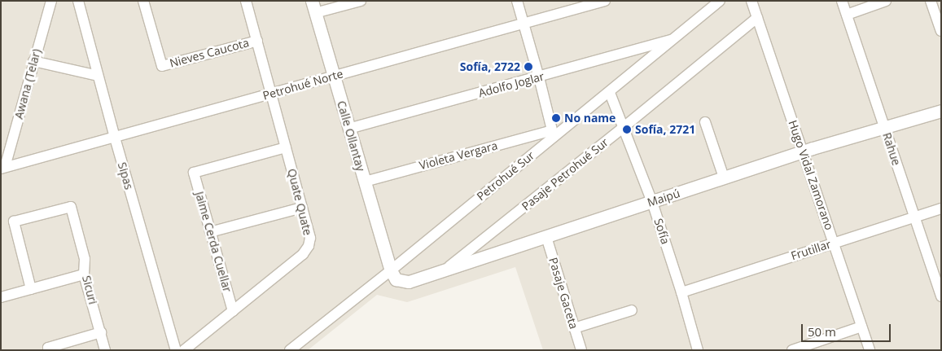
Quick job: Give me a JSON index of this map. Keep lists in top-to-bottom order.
{
  "streets": {
    "street": [
      "Nieves Caucota",
      "Awana (Telar)",
      "Petrohué Norte",
      "Adolfo Joglar",
      "Calle Ollantay",
      "Rahue",
      "Violeta Vergara",
      "Pasaje Petrohué Sur",
      "Hugo Vidal Zamorano",
      "Sipas",
      "Petrohué Sur",
      "Maipú",
      "Quate Quate",
      "Sofía",
      "Jaime Cerda Cuellar",
      "Frutillar",
      "Sicuri",
      "Pasaje Gaceta"
    ]
  },
  "crossings": [
    ["Nieves Caucota", "Quate Quate"],
    ["Awana (Telar)", "Petrohué Norte"],
    ["Petrohué Norte", "Calle Ollantay"],
    ["Petrohué Norte", "Sipas"],
    ["Petrohué Norte", "Quate Quate"],
    ["Adolfo Joglar", "Calle Ollantay"],
    ["Adolfo Joglar", "Petrohué Sur"],
    ["Calle Ollantay", "Violeta Vergara"],
    ["Calle Ollantay", "Petrohué Sur"],
    ["Calle Ollantay", "Maipú"],
    ["Rahue", "Maipú"],
    ["Rahue", "Frutillar"],
    ["Violeta Vergara", "Petrohué Sur"],
    ["Pasaje Petrohué Sur", "Hugo Vidal Zamorano"],
    ["Pasaje Petrohué Sur", "Maipú"],
    ["Pasaje Petrohué Sur", "Sofía"],
    ["Hugo Vidal Zamorano", "Maipú"],
    ["Hugo Vidal Zamorano", "Frutillar"],
    ["Petrohué Sur", "Maipú"],
    ["Petrohué Sur", "Sofía"],
    ["Maipú", "Sofía"],
    ["Maipú", "Pasaje Gaceta"],
    ["Quate Quate", "Jaime Cerda Cuellar"],
    ["Sofía", "Frutillar"]
  ],
  "places": ["Sofía, 2722", "No name", "Sofía, 2721"],
  "scale_bar": "50 m"
}
